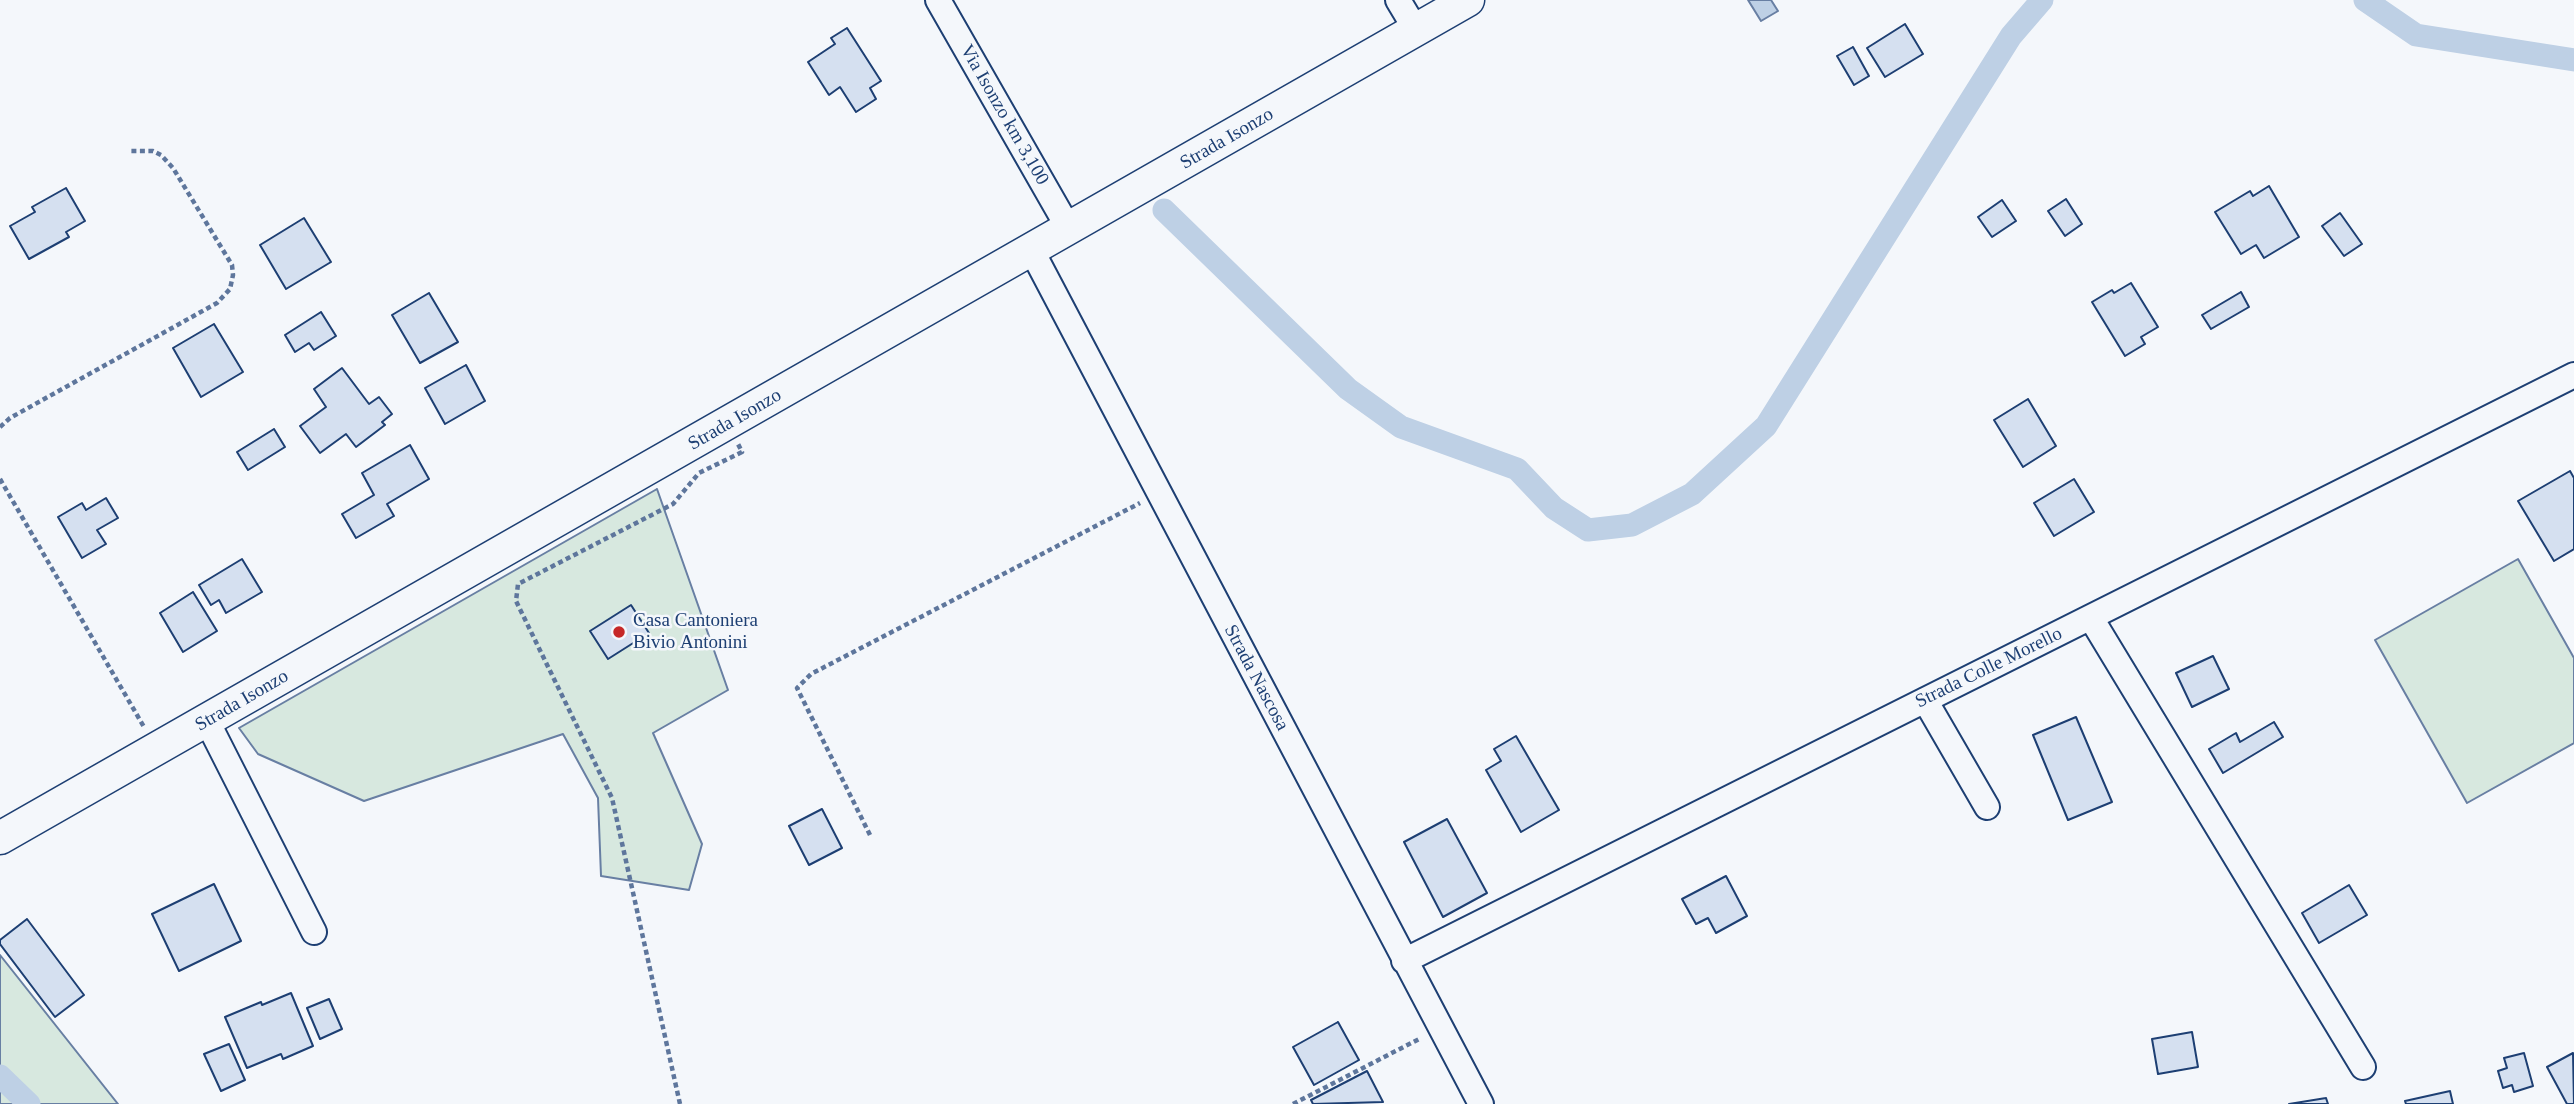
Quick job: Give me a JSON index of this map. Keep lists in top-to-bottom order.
{
  "streets": {
    "main road": ["Strada Isonzo"],
    "street": ["Via Isonzo km 3,100", "Strada Colle Morello", "Strada Nascosa"]
  },
  "crossings": [
    ["Via Isonzo km 3,100", "Strada Isonzo"],
    ["Strada Isonzo", "Strada Nascosa"],
    ["Strada Colle Morello", "Strada Nascosa"]
  ],
  "places": ["Casa Cantoniera Bivio Antonini"]
}
